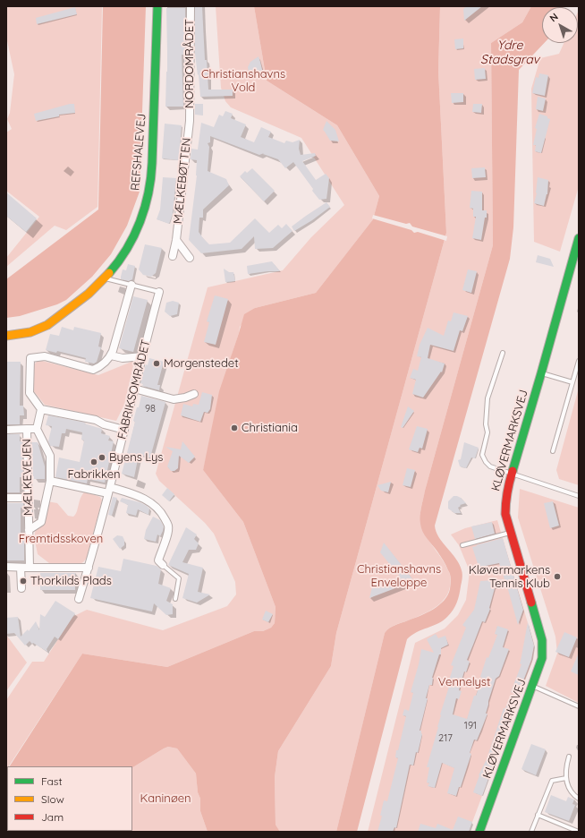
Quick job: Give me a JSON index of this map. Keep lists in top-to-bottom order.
{
  "streets": {
    "street": [
      "NORDOMRÅDET",
      "REFSHALEVEJ",
      "MÆLKEBØTTEN",
      "FABRIKSOMRÅDET",
      "KLØVERMARKSVEJ",
      "MÆLKEVEJEN"
    ]
  },
  "crossings": [
    ["NORDOMRÅDET", "MÆLKEBØTTEN"]
  ],
  "water": ["Ydre Stadsgrav"],
  "parks": [
    "Christianshavns Vold",
    "Fremtidsskoven",
    "Christianshavns Enveloppe",
    "Vennelyst",
    "Kaninøen"
  ],
  "places": [
    "Morgenstedet",
    "Christiania",
    "Byens Lys",
    "Fabrikken",
    "Kløvermarkens Tennis Klub",
    "Thorkilds Plads"
  ],
  "house_numbers": ["98", "191", "217"],
  "legend": ["Fast", "Slow", "Jam"],
  "north": "top left"
}
